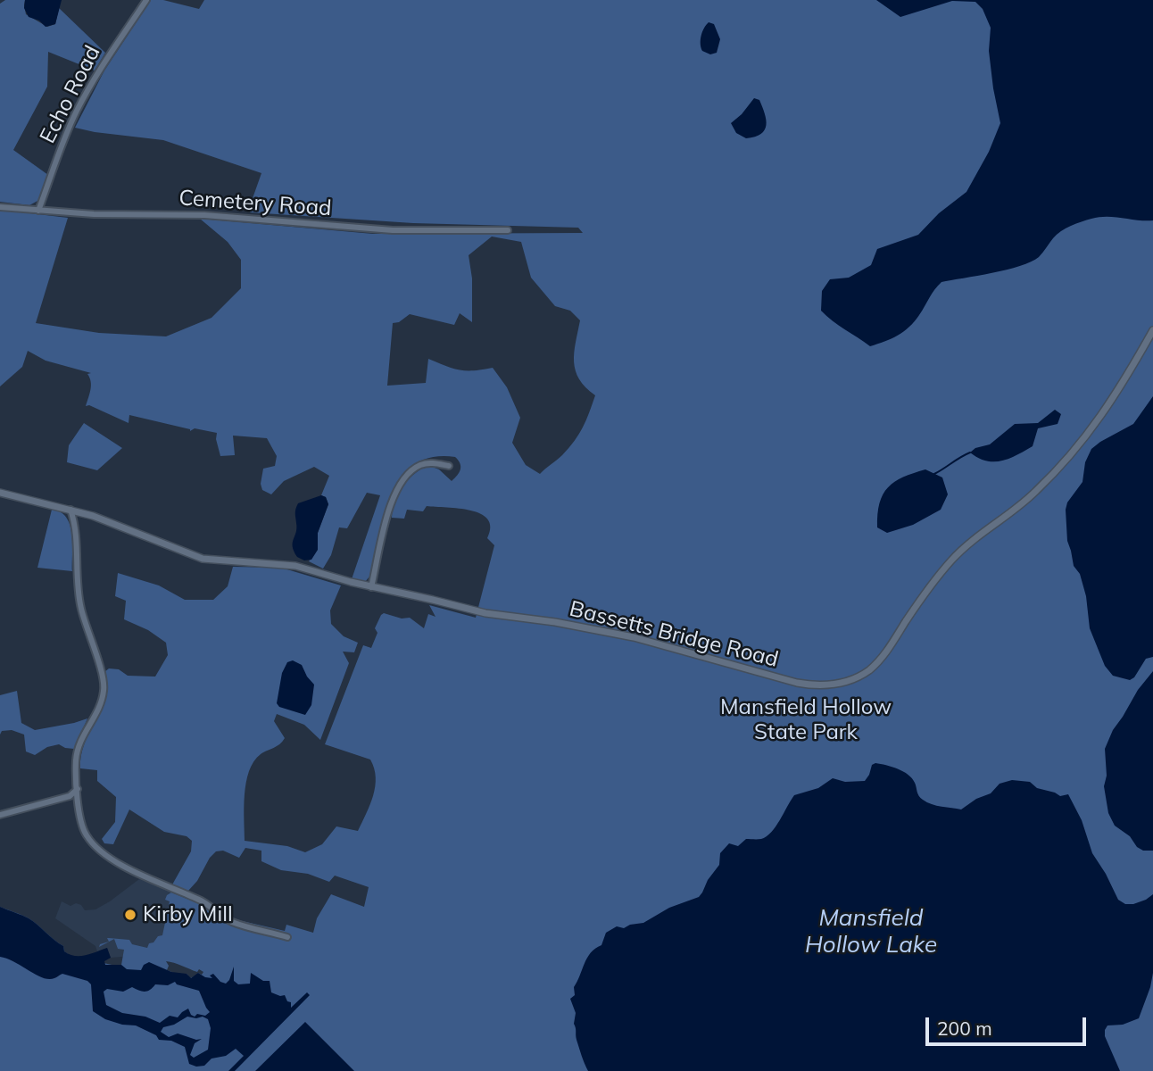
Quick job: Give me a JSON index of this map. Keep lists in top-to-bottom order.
{
  "streets": {
    "street": ["Echo Road", "Cemetery Road", "Bassetts Bridge Road"]
  },
  "crossings": [
    ["Echo Road", "Cemetery Road"]
  ],
  "water": ["Mansfield Hollow Lake"],
  "parks": ["Mansfield Hollow State Park"],
  "places": ["Kirby Mill"],
  "scale_bar": "200 m"
}
